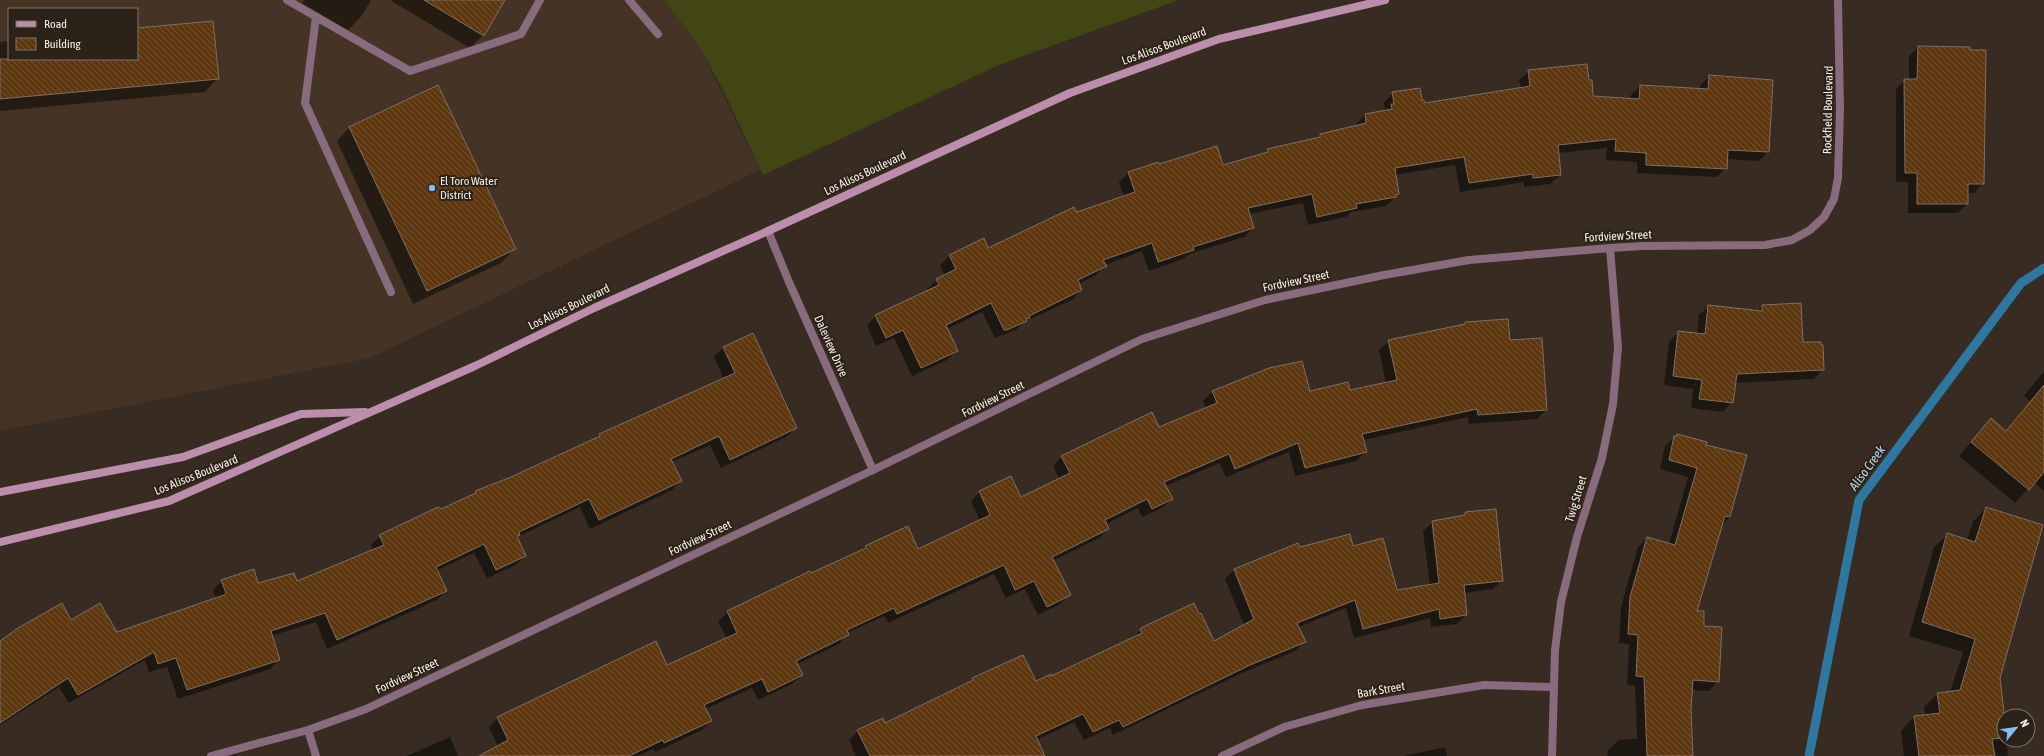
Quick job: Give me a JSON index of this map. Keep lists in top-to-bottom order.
{
  "streets": {
    "main road": ["Los Alisos Boulevard"],
    "street": [
      "Rockfield Boulevard",
      "Fordview Street",
      "Daleview Drive",
      "Twig Street",
      "Bark Street"
    ]
  },
  "crossings": [
    ["Los Alisos Boulevard", "Daleview Drive"],
    ["Rockfield Boulevard", "Fordview Street"],
    ["Fordview Street", "Daleview Drive"],
    ["Fordview Street", "Twig Street"],
    ["Twig Street", "Bark Street"]
  ],
  "water": ["Aliso Creek"],
  "places": ["El Toro Water District"],
  "legend": ["Road", "Building"],
  "north": "top right"
}
